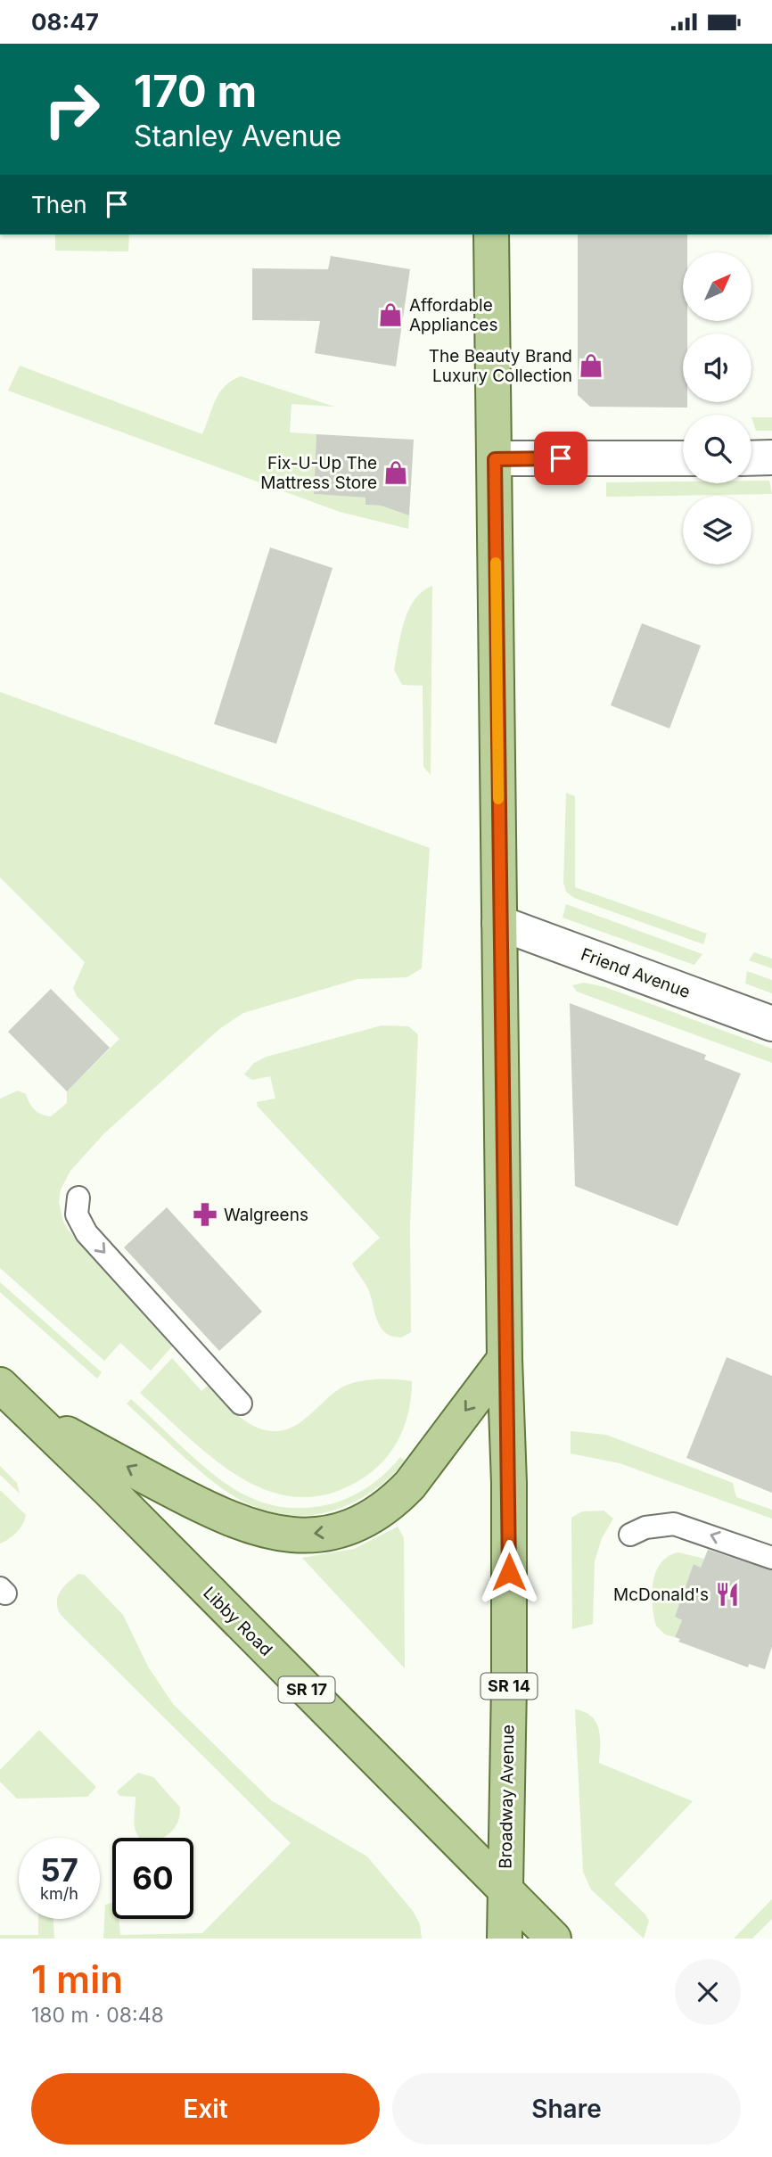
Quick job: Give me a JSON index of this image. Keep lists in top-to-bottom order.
{
  "streets": {
    "main road": [
      "Libby Road",
      "SR 14",
      "SR 17",
      "Broadway Avenue"
    ],
    "street": ["Friend Avenue"]
  },
  "crossings": [
    ["Friend Avenue", "Broadway Avenue"],
    ["Libby Road", "Broadway Avenue"]
  ],
  "places": {
    "shop": ["Affordable Appliances", "The Beauty Brand Luxury Collection", "Fix-U-Up The Mattress Store"],
    "pharmacy": ["Walgreens"],
    "restaurant": ["McDonald's"]
  },
  "north": "top right",
  "page": {
    "status": "08:47",
    "turn": ["170 m", "Stanley Avenue"],
    "then": "Then",
    "speed": "57 km/h",
    "limit": "60",
    "heading": ["1 min", "180 m · 08:48"],
    "buttons": ["Exit", "Share"]
  }
}
